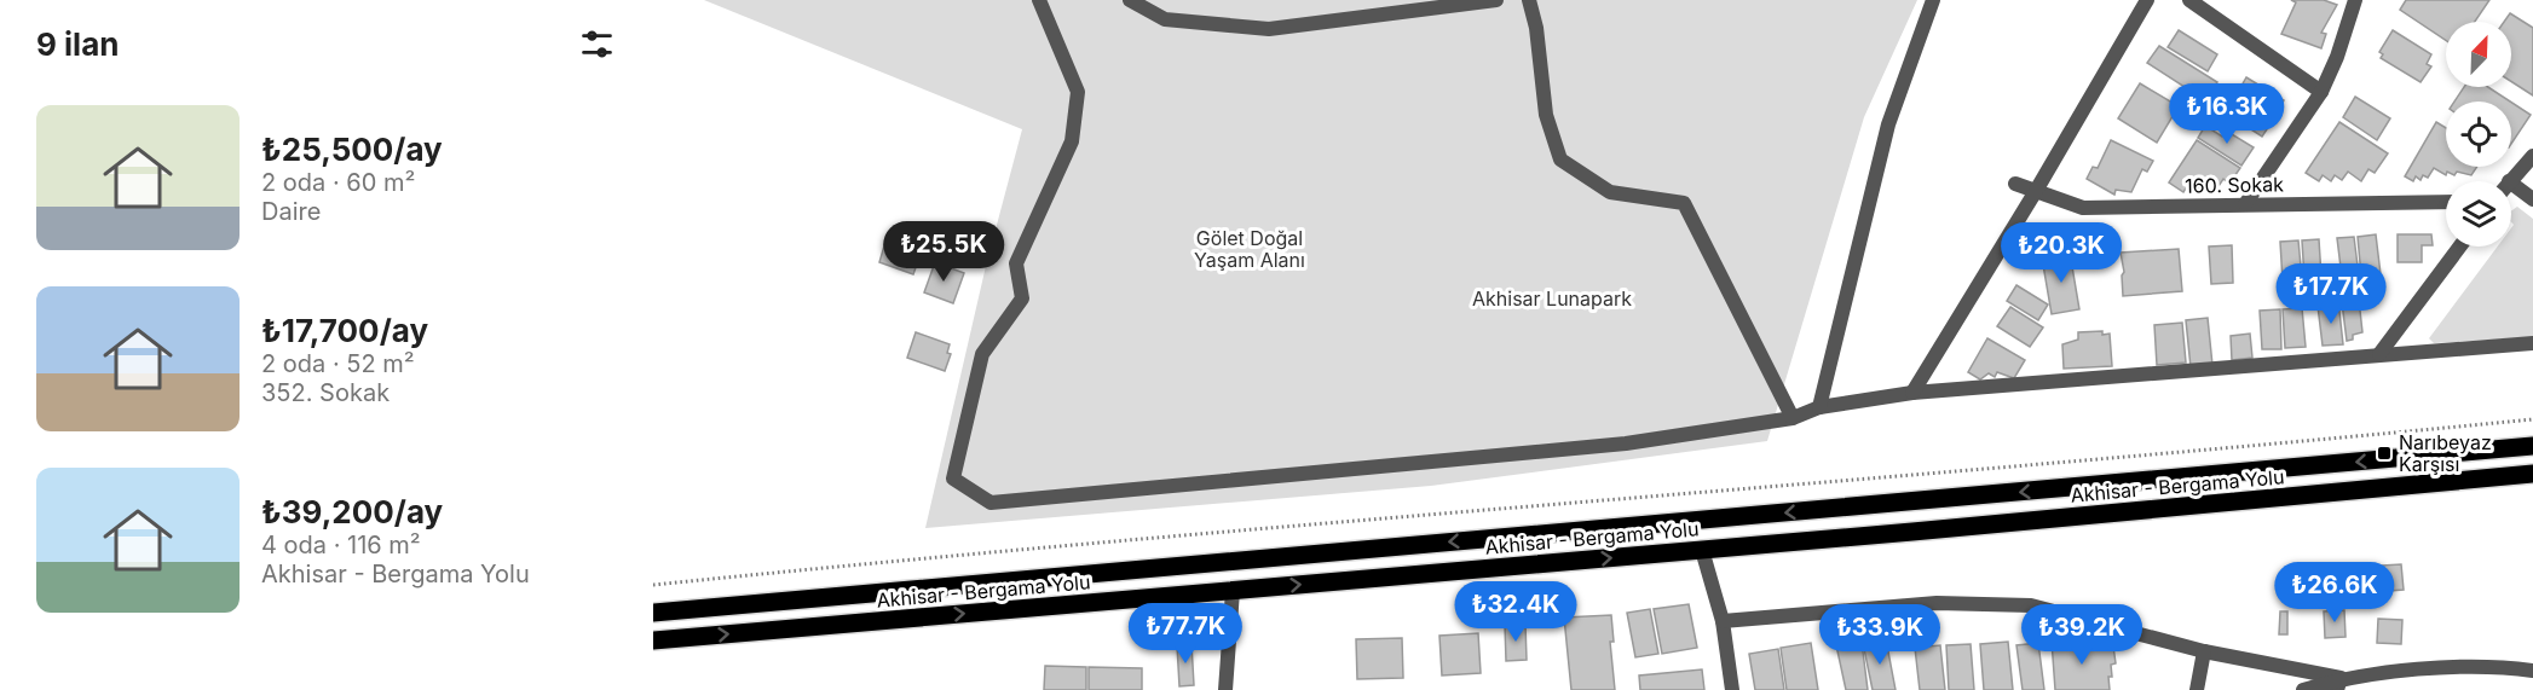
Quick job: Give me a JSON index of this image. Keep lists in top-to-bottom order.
{
  "streets": {
    "main road": ["Akhisar - Bergama Yolu"],
    "street": ["160. Sokak"]
  },
  "parks": ["Gölet Doğal Yaşam Alanı", "Akhisar Lunapark"],
  "places": {
    "transit": ["Narıbeyaz Karşısı"]
  },
  "north": "top right",
  "page": {
    "heading": "9 ilan",
    "price": [
      "₺16.3K",
      "₺25.5K",
      "₺20.3K",
      "₺17.7K",
      "₺26.6K",
      "₺32.4K",
      "₺77.7K",
      "₺33.9K",
      "₺39.2K"
    ],
    "list": [
      {
        "name": "₺25,500/ay",
        "note": "2 oda · 60 m² · Daire"
      },
      {
        "name": "₺17,700/ay",
        "note": "2 oda · 52 m² · 352. Sokak"
      },
      {
        "name": "₺39,200/ay",
        "note": "4 oda · 116 m² · Akhisar - Bergama Yolu"
      }
    ]
  }
}
